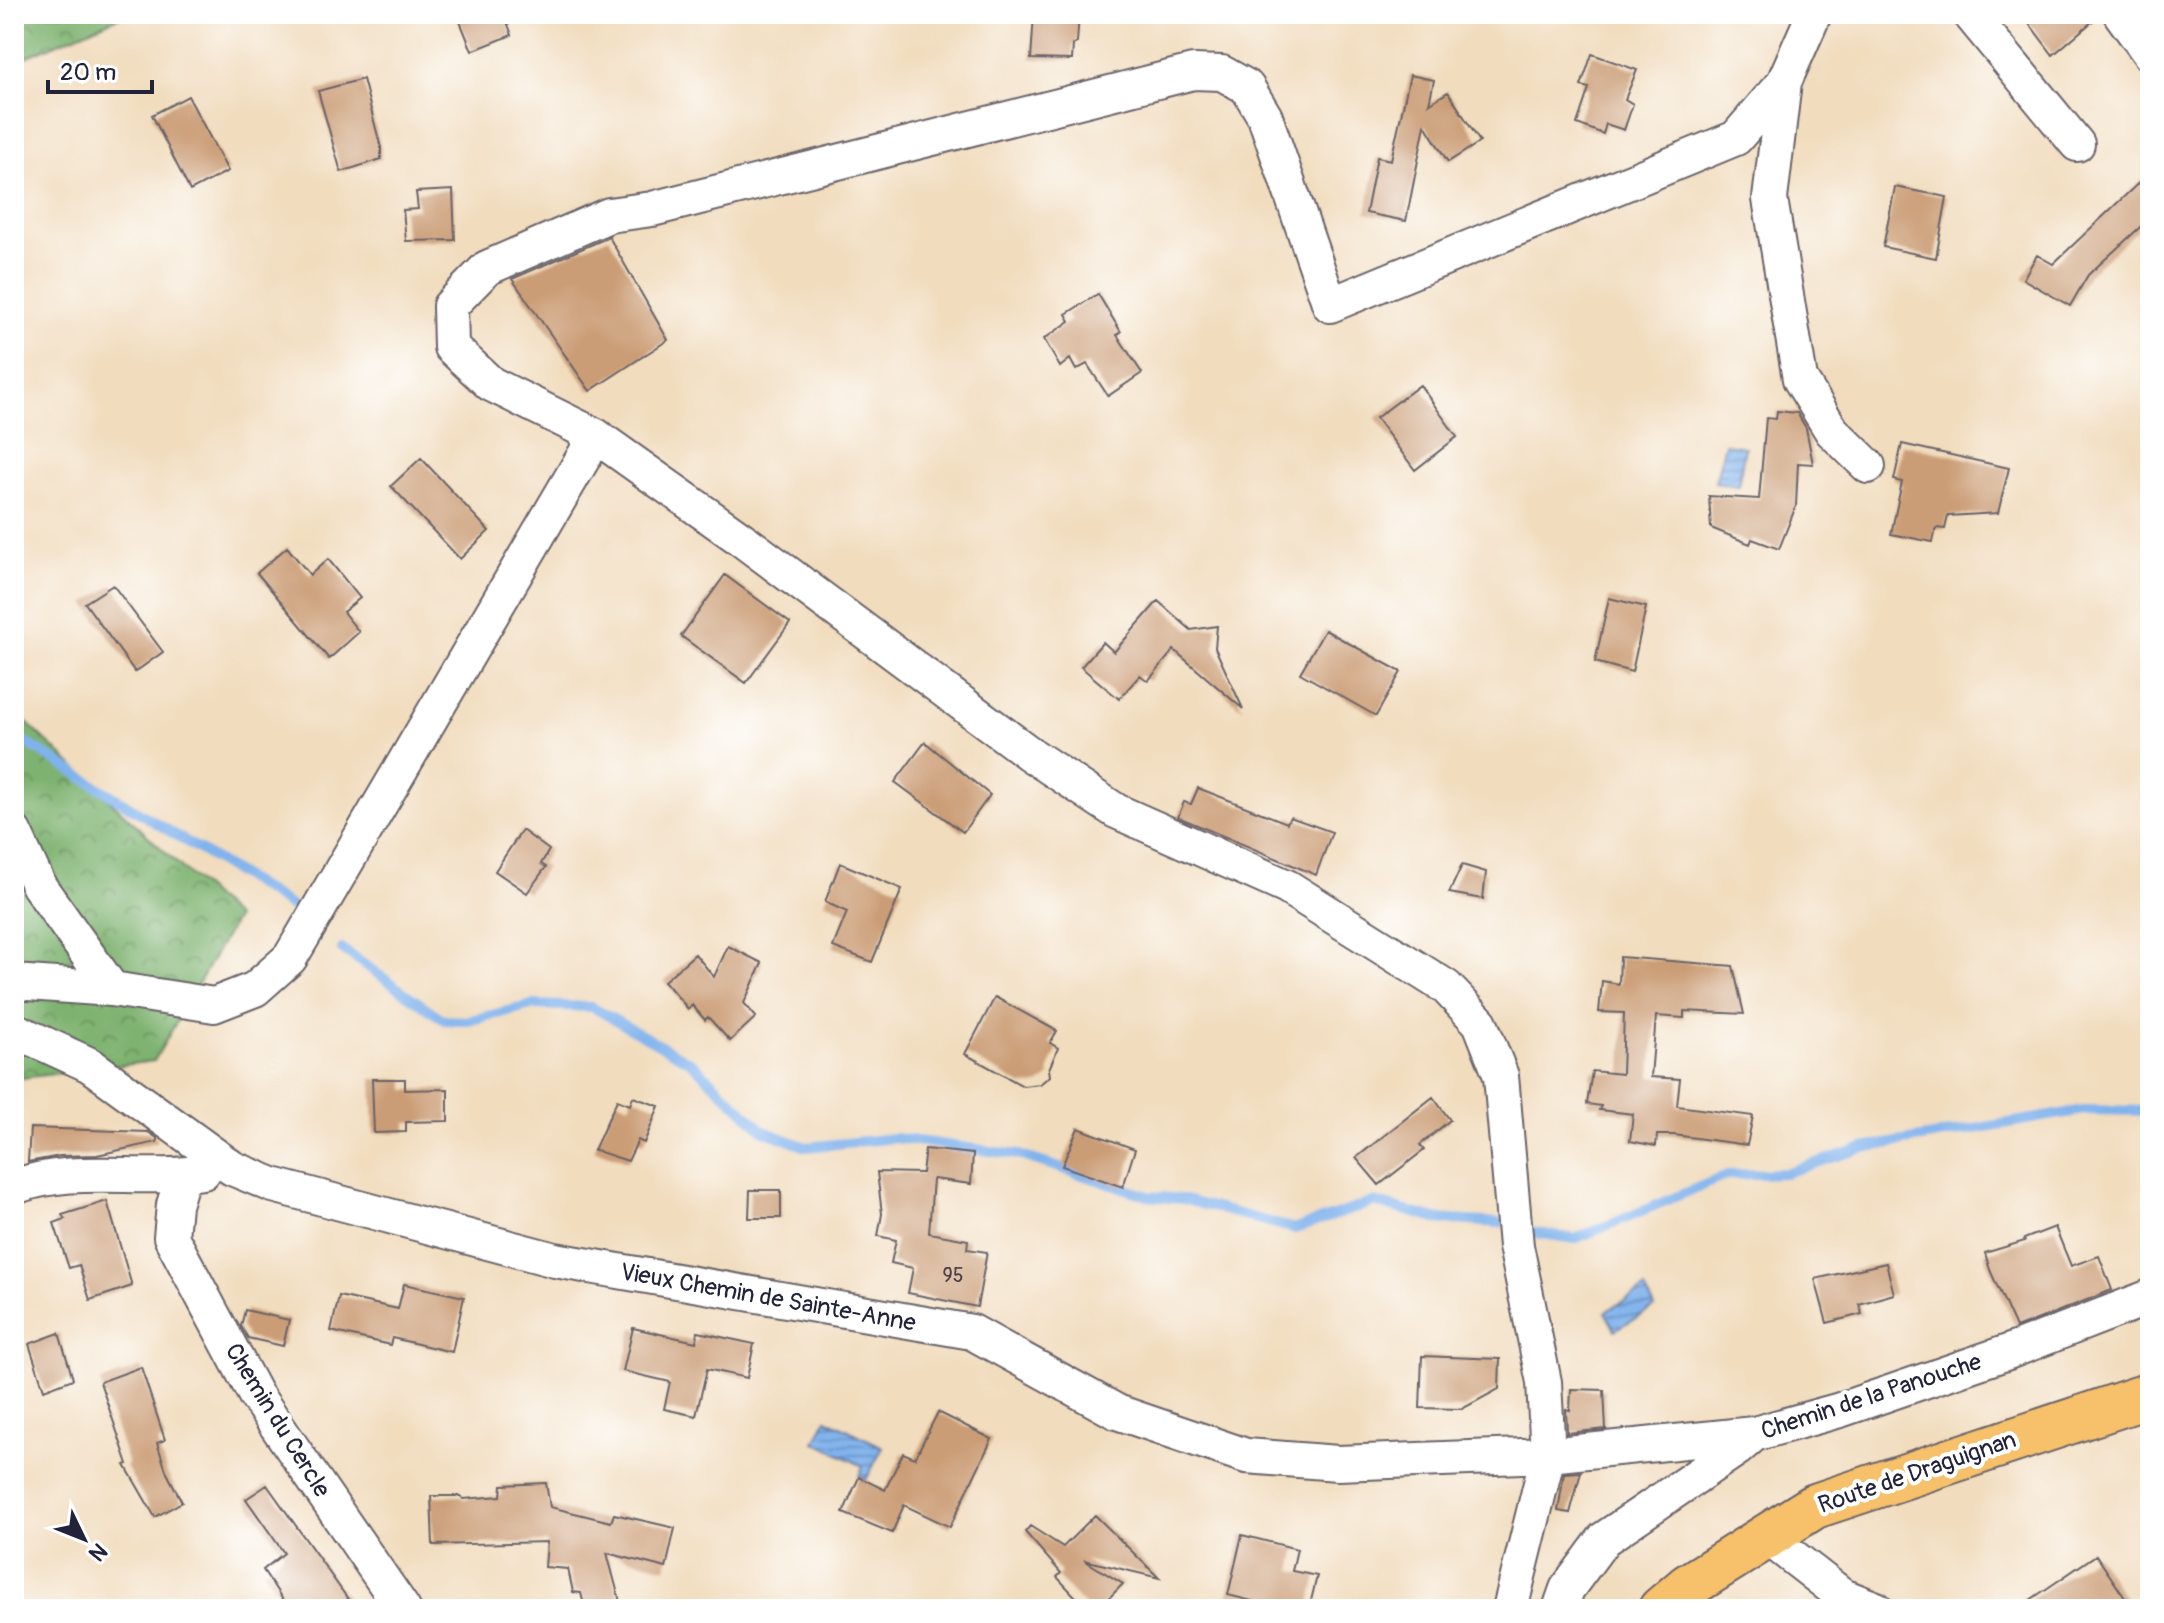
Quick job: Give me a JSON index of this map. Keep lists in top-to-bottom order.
{
  "streets": {
    "main road": ["Route de Draguignan"],
    "street": ["Vieux Chemin de Sainte-Anne", "Chemin de la Panouche", "Chemin du Cercle"]
  },
  "crossings": [
    ["Vieux Chemin de Sainte-Anne", "Chemin de la Panouche"]
  ],
  "house_numbers": ["95"],
  "scale_bar": "20 m",
  "north": "bottom right"
}
